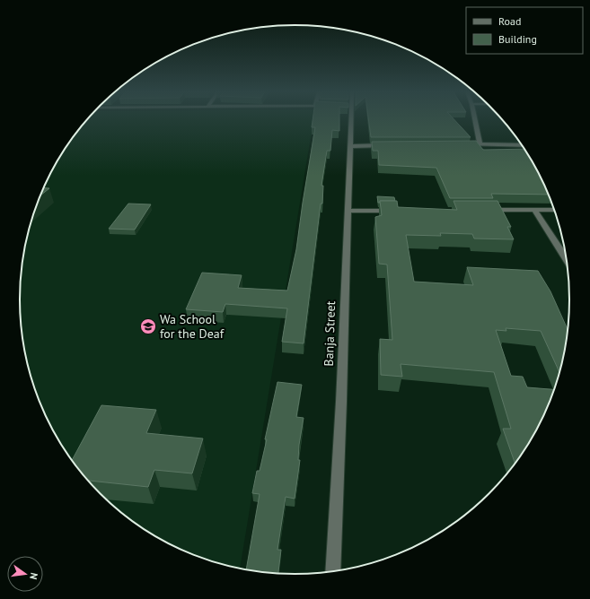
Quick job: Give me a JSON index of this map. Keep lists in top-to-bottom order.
{
  "streets": {
    "street": ["Banja Street"]
  },
  "places": {
    "school or university": ["Wa School for the Deaf"]
  },
  "legend": ["Road", "Building"],
  "north": "right"
}
